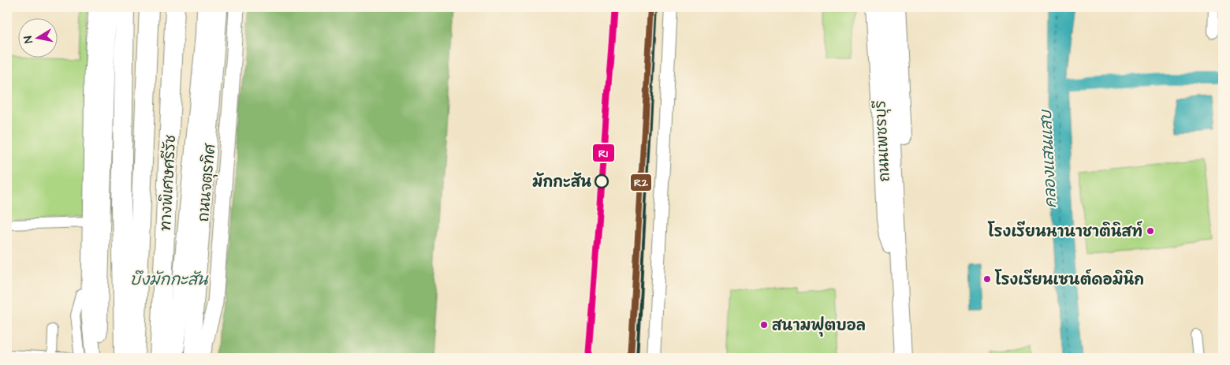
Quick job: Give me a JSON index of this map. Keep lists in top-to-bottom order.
{
  "streets": {
    "highway": ["ทางพิเศษศรีรัช"],
    "main road": ["ถนนเพชรบุรี", "ถนนจตุรทิศ"]
  },
  "water": ["คลองแสนแสบ", "บึงมักกะสัน"],
  "places": [
    "มักกะสัน",
    "โรงเรียนนานาชาตินิสท์",
    "โรงเรียนเซนต์ดอมินิก",
    "สนามฟุตบอล"
  ],
  "lines": ["transit line R1", "transit line R2"],
  "north": "left"
}
